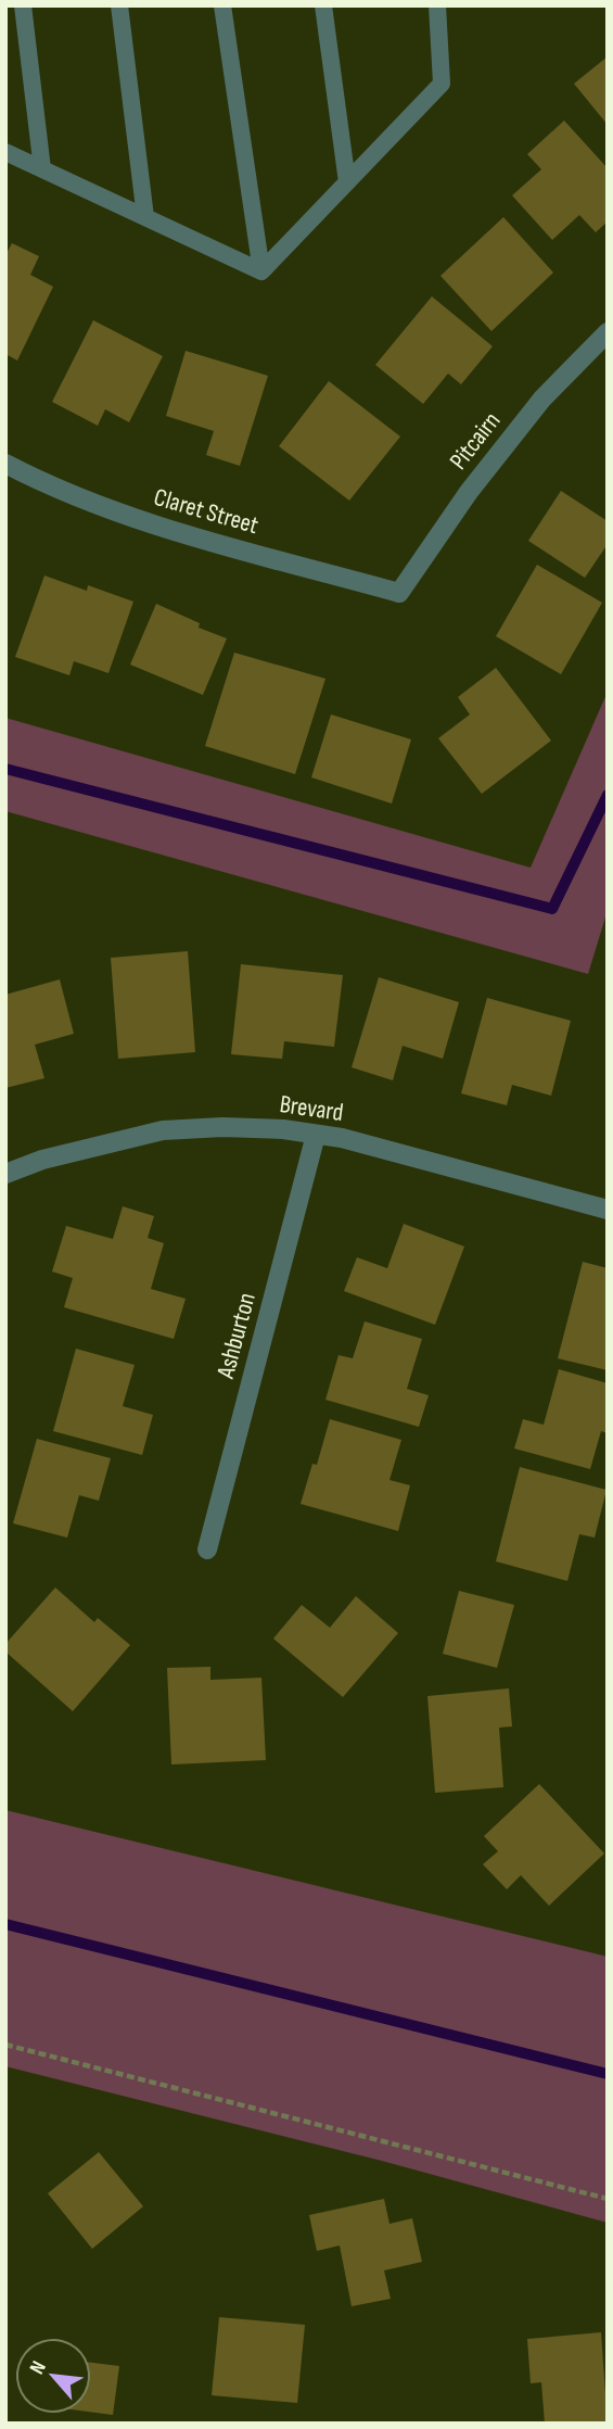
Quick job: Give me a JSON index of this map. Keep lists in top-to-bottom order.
{
  "streets": {
    "street": [
      "Pitcairn",
      "Claret Street",
      "Brevard",
      "Ashburton"
    ]
  },
  "crossings": [
    ["Pitcairn", "Claret Street"],
    ["Brevard", "Ashburton"]
  ],
  "north": "top left"
}
